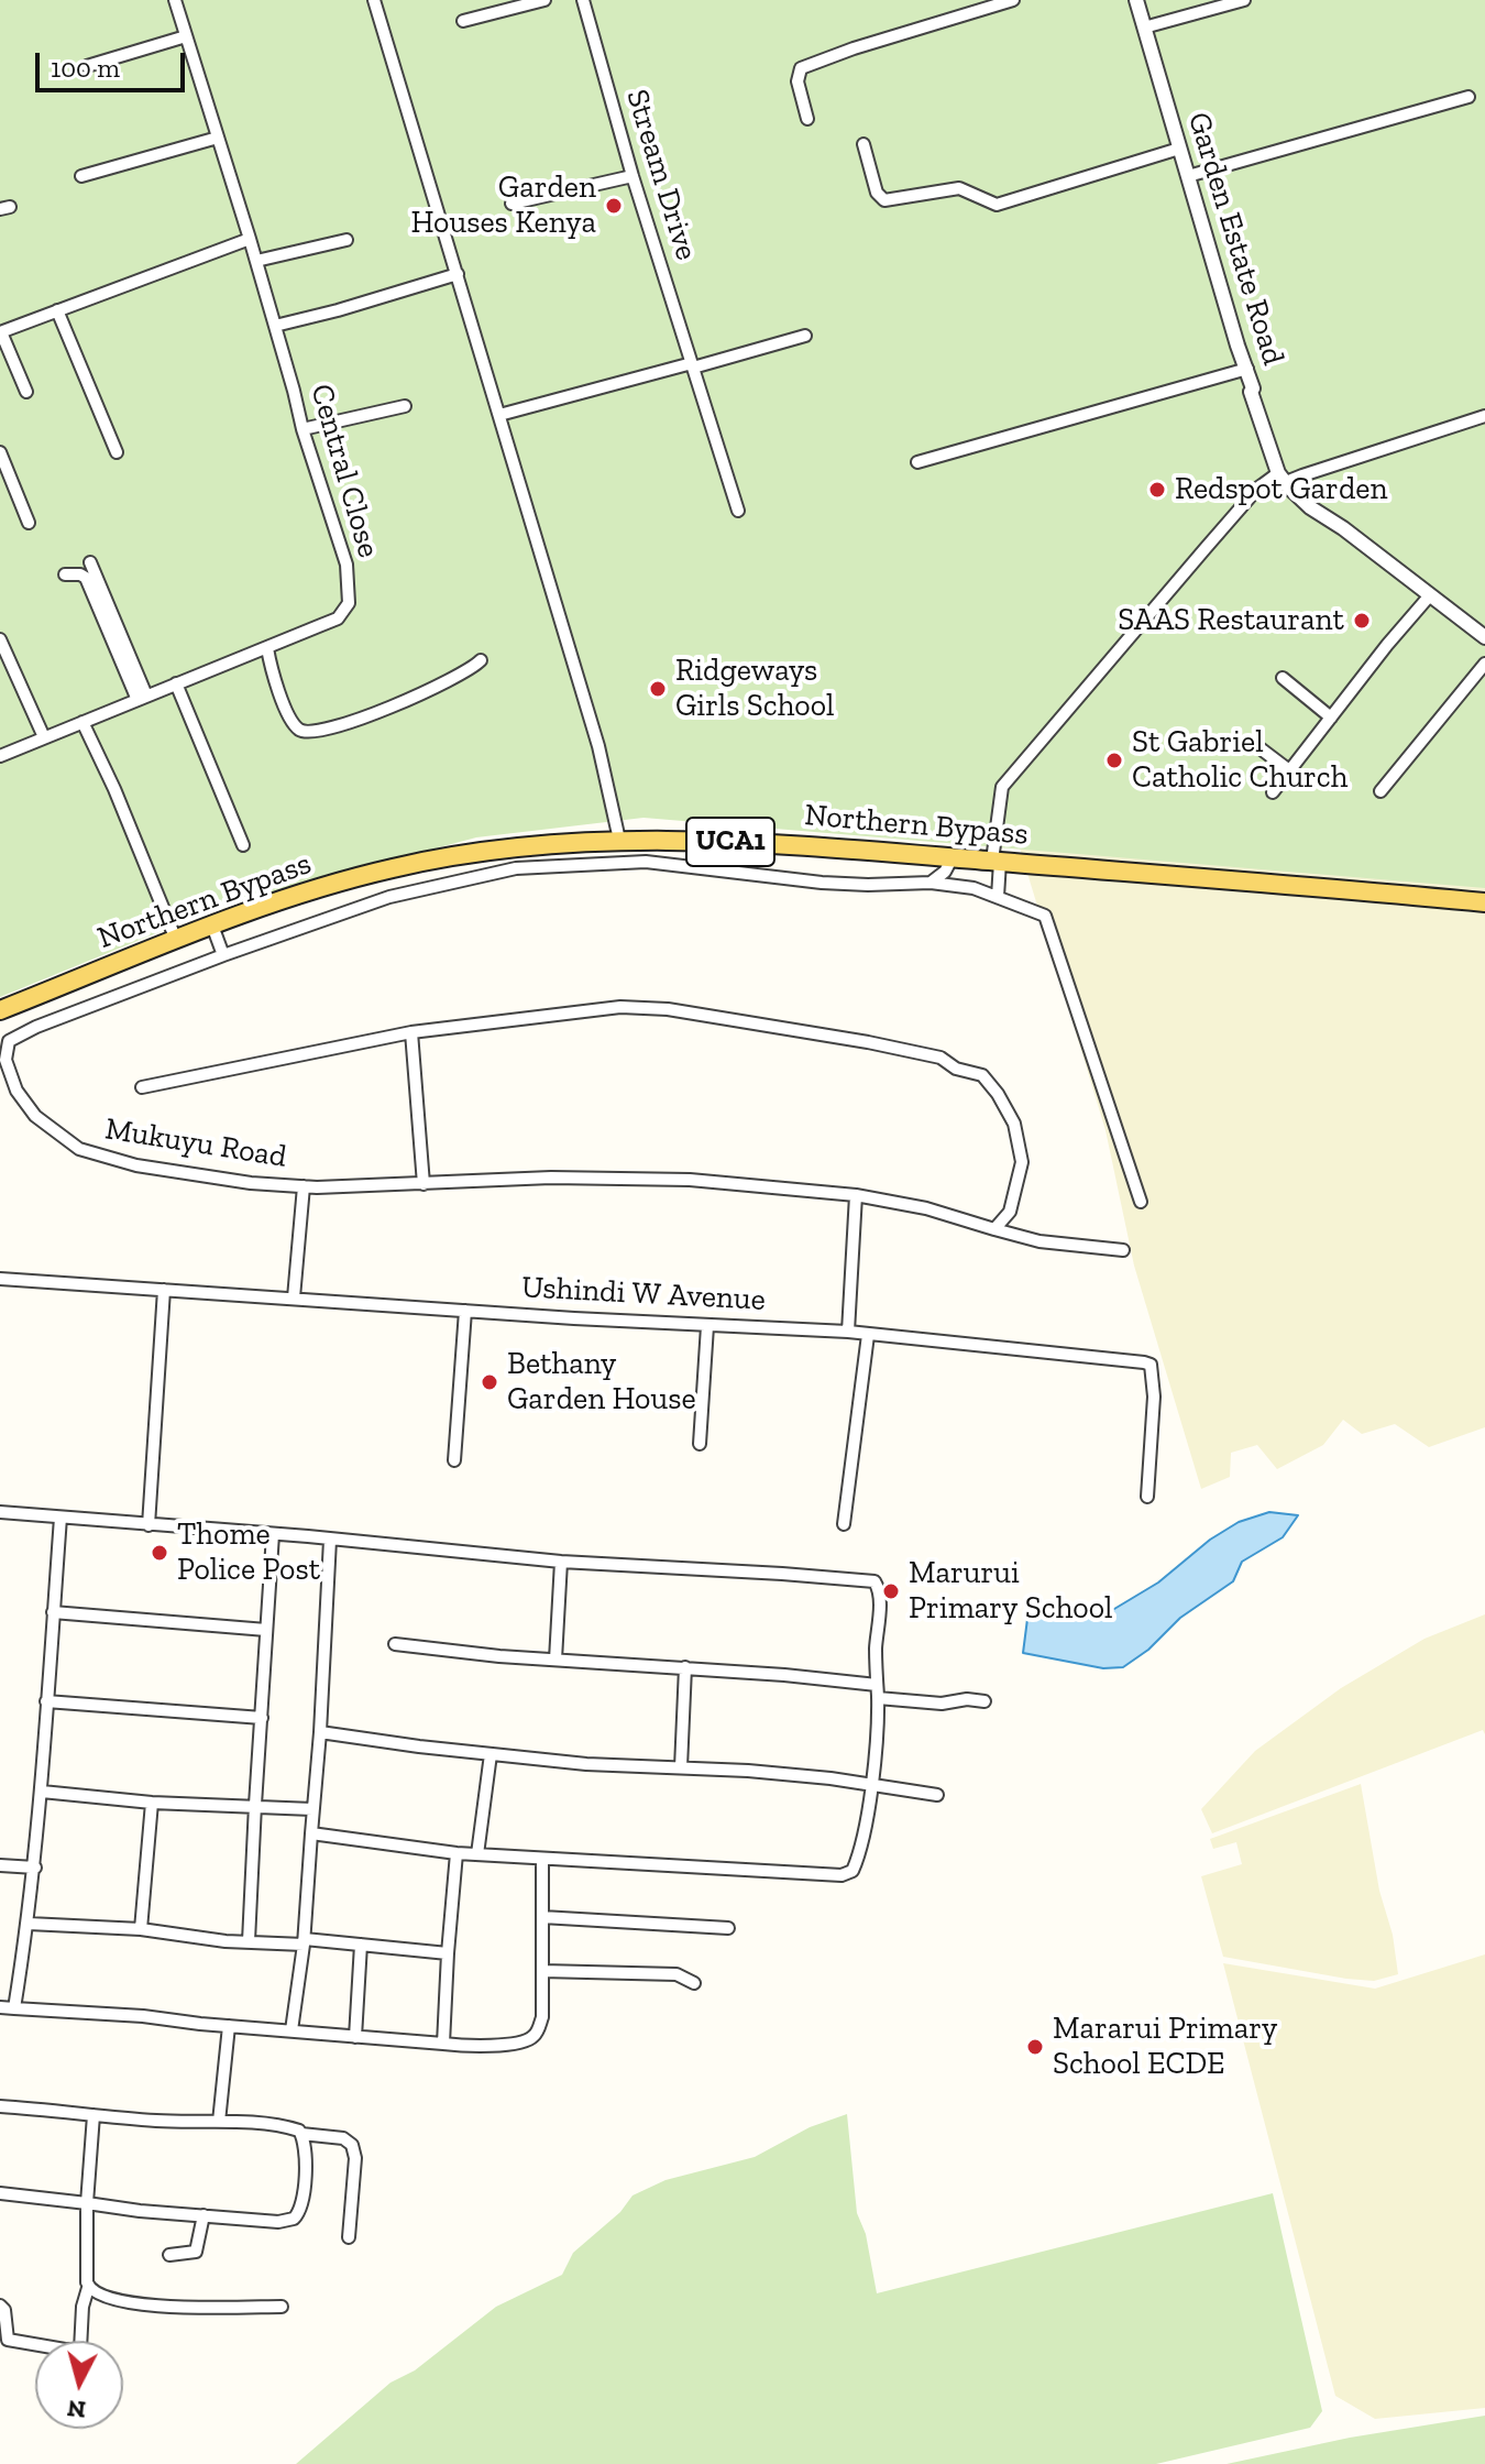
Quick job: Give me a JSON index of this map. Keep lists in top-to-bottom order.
{
  "streets": {
    "main road": ["Northern Bypass", "UCA1"],
    "street": [
      "Stream Drive",
      "Garden Estate Road",
      "Central Close",
      "Mukuyu Road",
      "Ushindi W Avenue"
    ]
  },
  "places": [
    "Garden Houses Kenya",
    "Redspot Garden",
    "SAAS Restaurant",
    "Ridgeways Girls School",
    "St Gabriel Catholic Church",
    "Bethany Garden House",
    "Thome Police Post",
    "Marurui Primary School",
    "Mararui Primary School ECDE"
  ],
  "scale_bar": "100 m",
  "north": "bottom"
}
